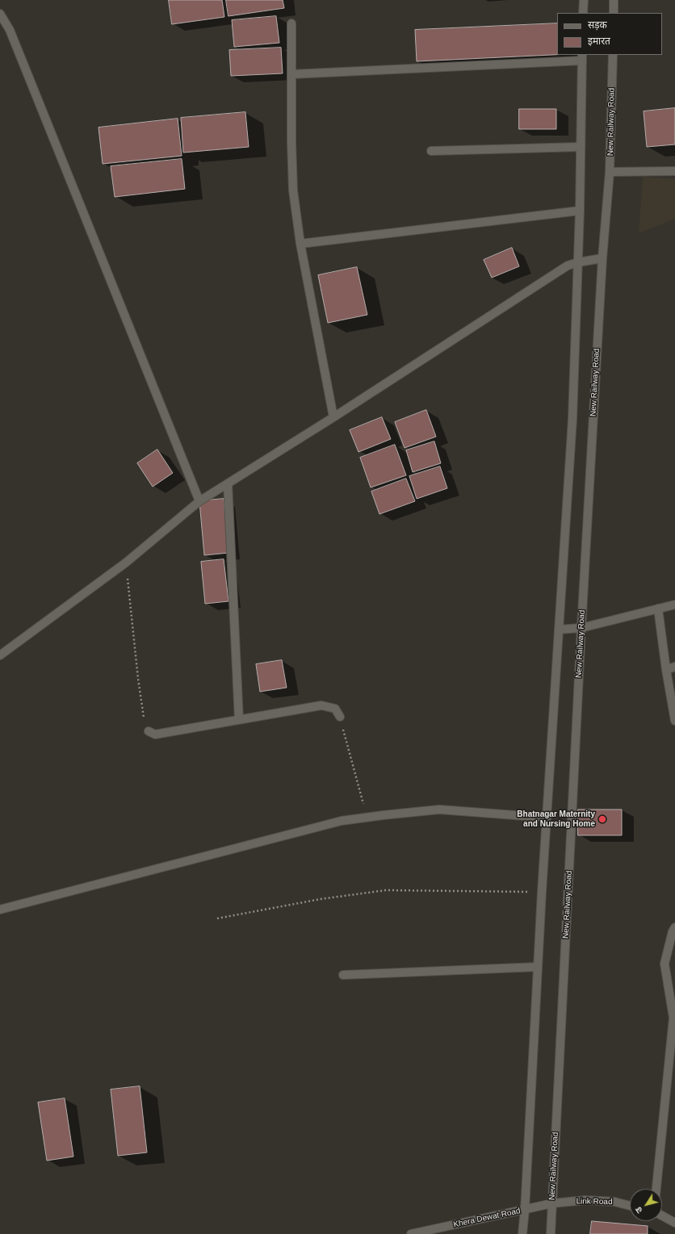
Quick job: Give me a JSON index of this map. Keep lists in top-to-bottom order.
{
  "streets": {
    "street": ["New Railway Road", "Link Road", "Khera Dewat Road"]
  },
  "crossings": [
    ["New Railway Road", "Link Road"],
    ["Link Road", "Khera Dewat Road"]
  ],
  "places": ["Bhatnagar Maternity and Nursing Home"],
  "legend": ["सड़क", "इमारत"],
  "north": "bottom left"
}
